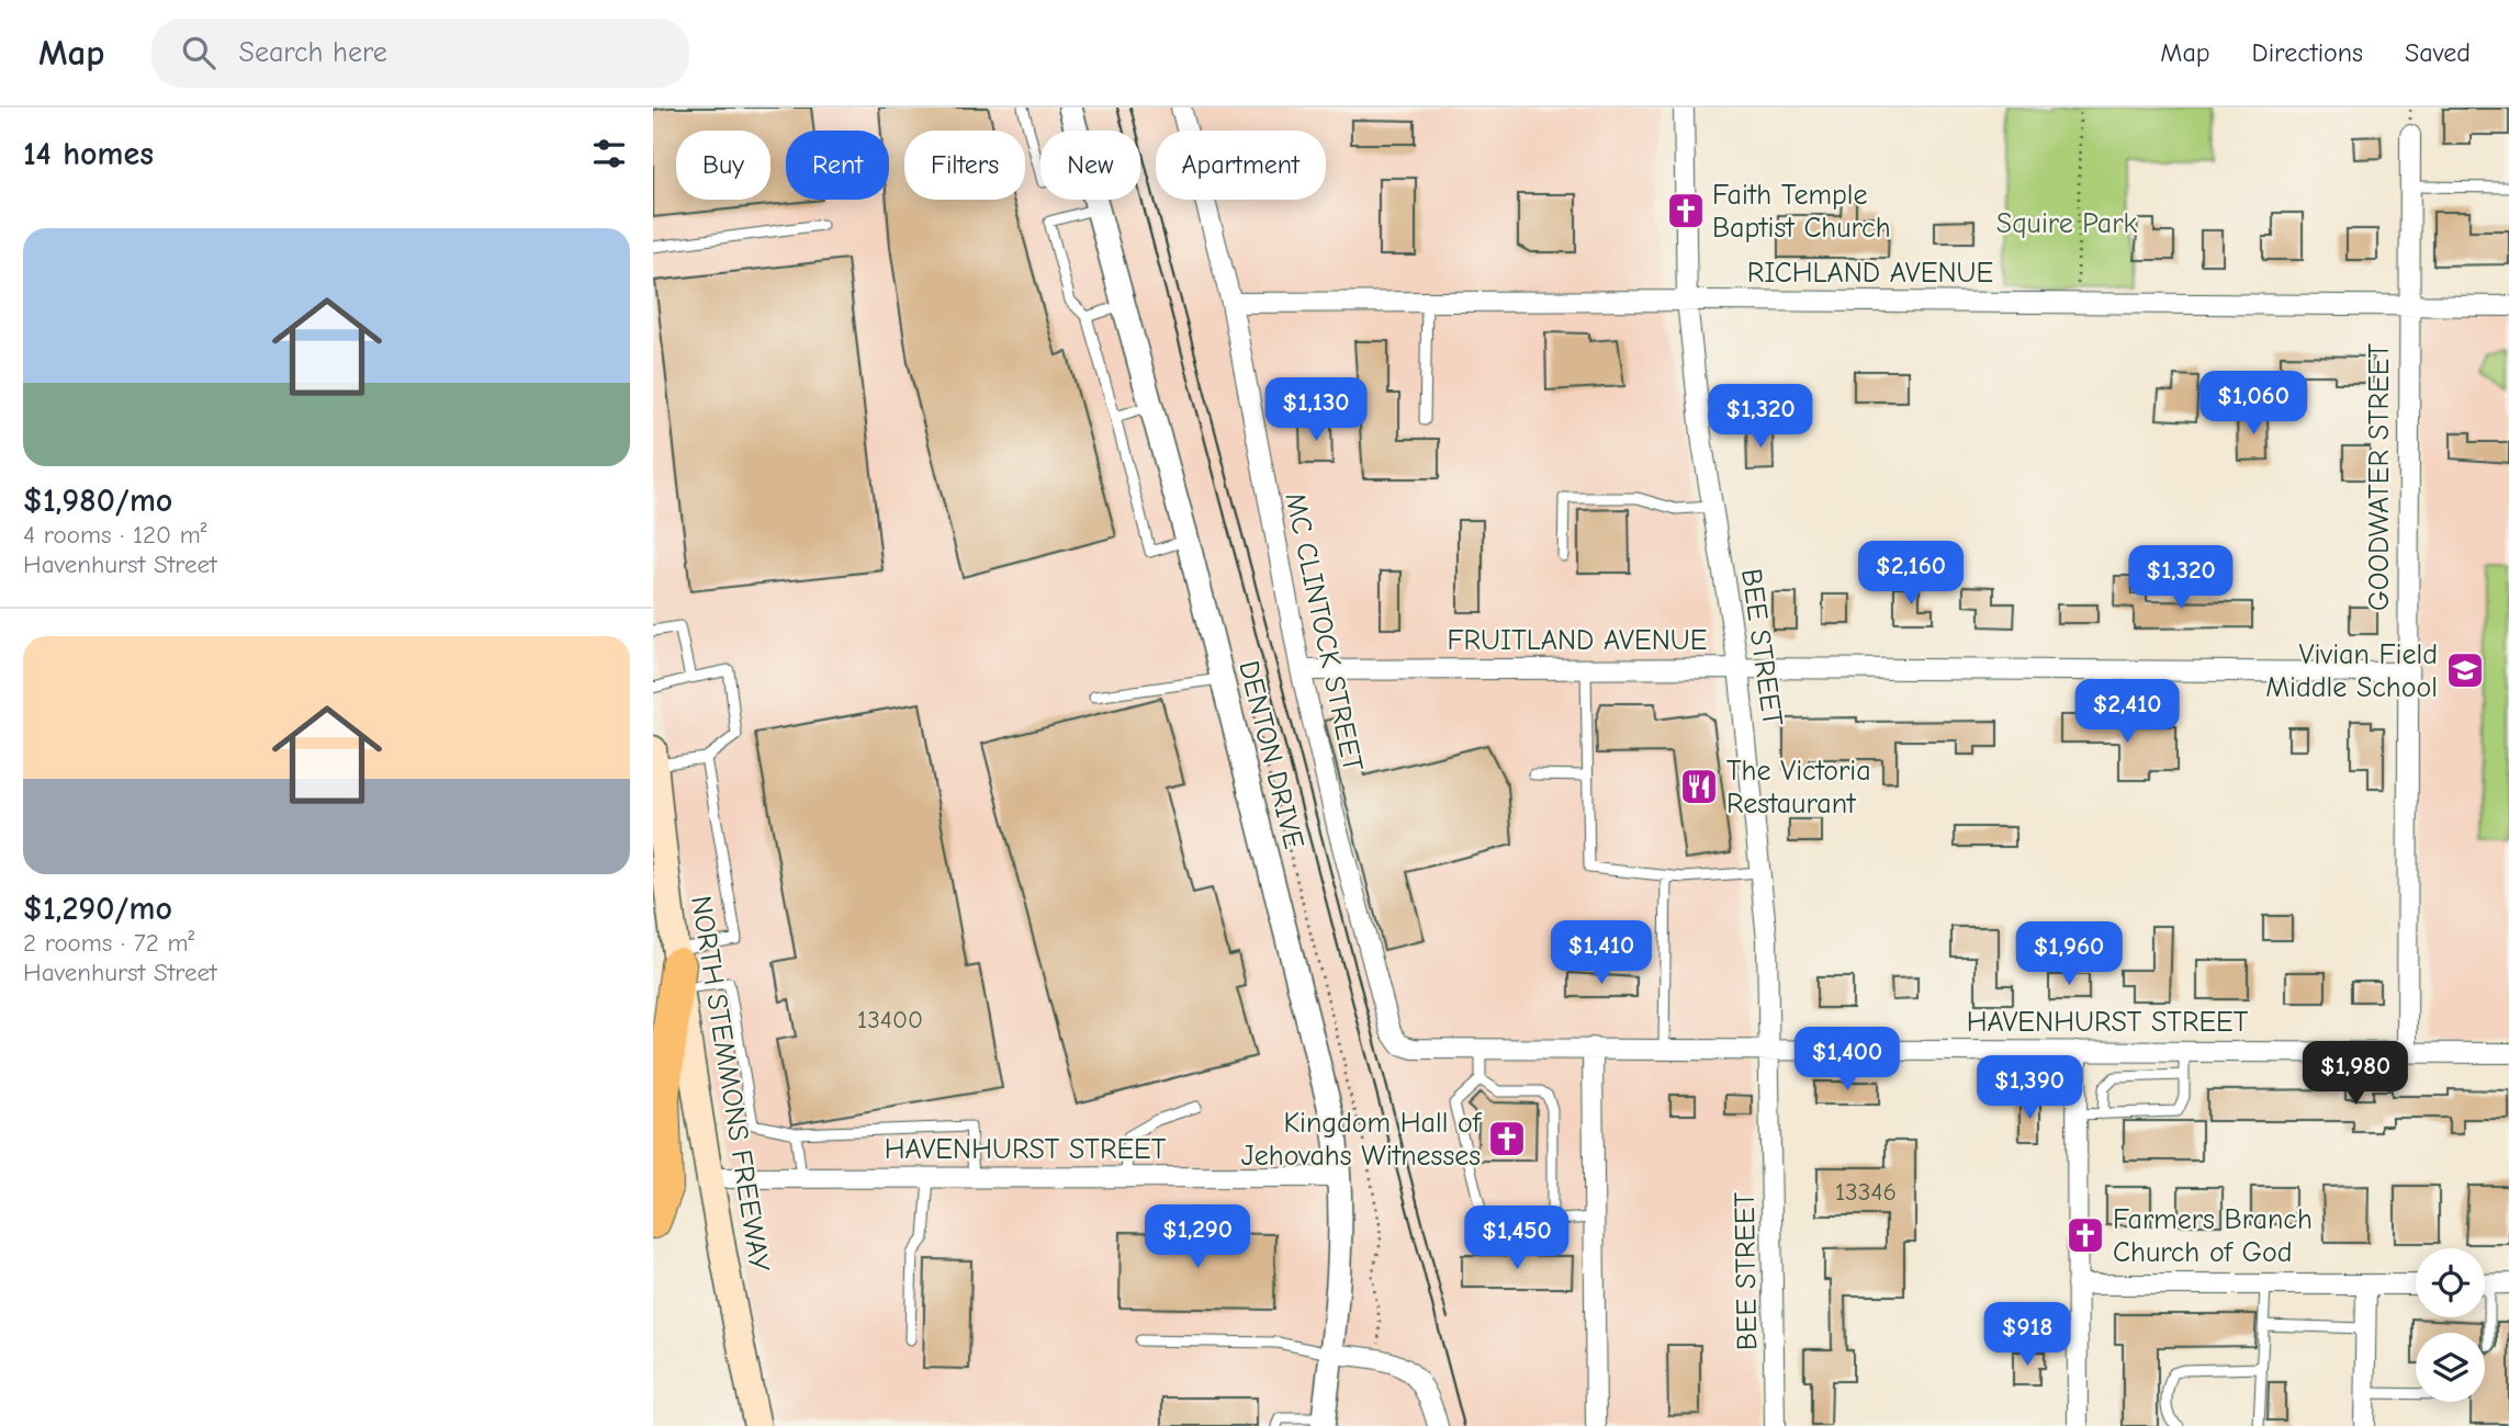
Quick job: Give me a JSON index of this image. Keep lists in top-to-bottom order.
{
  "streets": {
    "main road": ["NORTH STEMMONS FREEWAY"],
    "street": [
      "RICHLAND AVENUE",
      "GOODWATER STREET",
      "MC CLINTOCK STREET",
      "FRUITLAND AVENUE",
      "BEE STREET",
      "DENTON DRIVE",
      "HAVENHURST STREET"
    ]
  },
  "crossings": [
    ["RICHLAND AVENUE", "GOODWATER STREET"],
    ["RICHLAND AVENUE", "MC CLINTOCK STREET"],
    ["RICHLAND AVENUE", "BEE STREET"],
    ["GOODWATER STREET", "FRUITLAND AVENUE"],
    ["GOODWATER STREET", "HAVENHURST STREET"],
    ["MC CLINTOCK STREET", "FRUITLAND AVENUE"],
    ["MC CLINTOCK STREET", "HAVENHURST STREET"],
    ["FRUITLAND AVENUE", "BEE STREET"],
    ["BEE STREET", "HAVENHURST STREET"],
    ["DENTON DRIVE", "HAVENHURST STREET"],
    ["HAVENHURST STREET", "NORTH STEMMONS FREEWAY"]
  ],
  "parks": ["Squire Park"],
  "places": {
    "church": ["Faith Temple Baptist Church", "Kingdom Hall of Jehovahs Witnesses", "Farmers Branch Church of God"],
    "school or university": ["Vivian Field Middle School"],
    "restaurant": ["The Victoria Restaurant"]
  },
  "house_numbers": ["13400", "13346"],
  "page": {
    "header": "Map",
    "search": "Search here",
    "nav": ["Map", "Directions", "Saved"],
    "heading": "14 homes",
    "chip": [
      "Buy",
      "Rent",
      "Filters",
      "New",
      "Apartment"
    ],
    "list": [
      {
        "name": "$1,980/mo",
        "note": "4 rooms · 120 m² · Havenhurst Street"
      },
      {
        "name": "$1,290/mo",
        "note": "2 rooms · 72 m² · Havenhurst Street"
      }
    ],
    "price": [
      "$1,060",
      "$1,130",
      "$1,320",
      "$2,160",
      "$1,320",
      "$2,410",
      "$1,410",
      "$1,960",
      "$1,400",
      "$1,980",
      "$1,390",
      "$1,290",
      "$1,450",
      "$918"
    ]
  }
}
